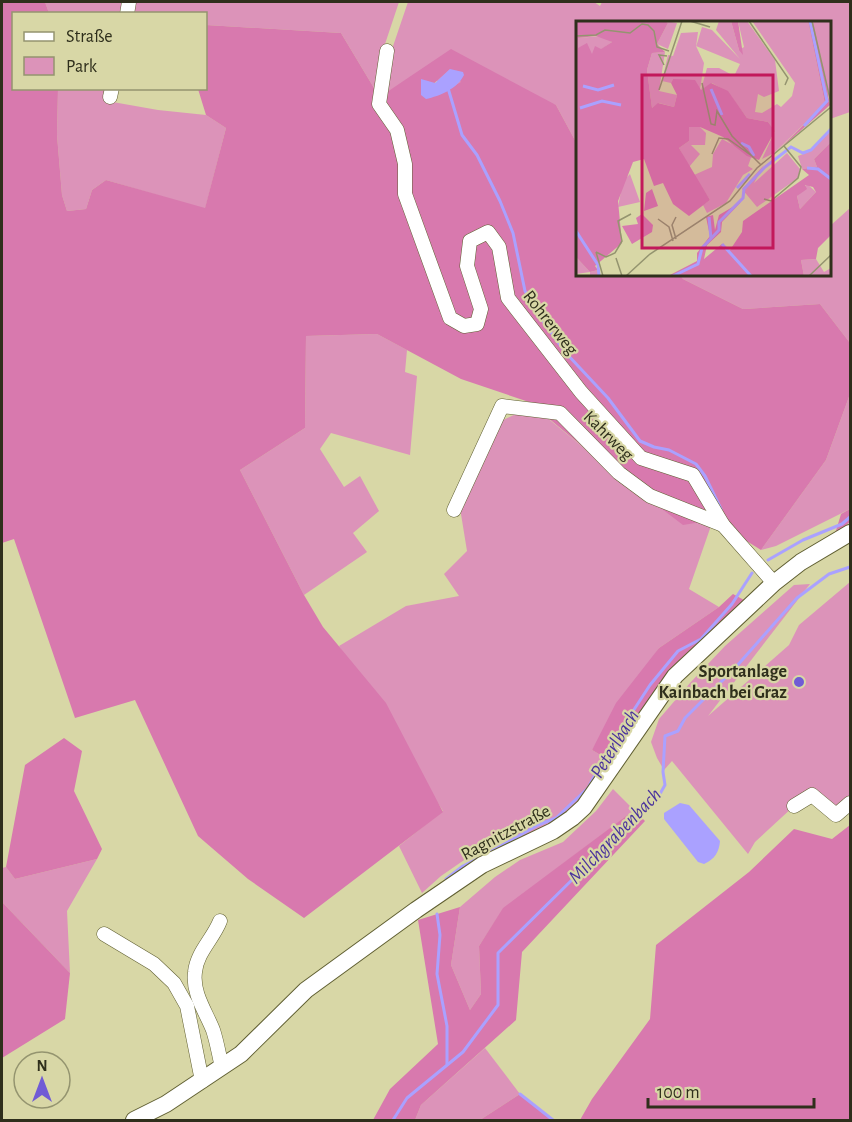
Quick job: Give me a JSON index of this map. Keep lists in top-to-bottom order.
{
  "streets": {
    "main road": ["Ragnitzstraße"],
    "street": ["Rohrerweg", "Kahrweg"]
  },
  "crossings": [
    ["Rohrerweg", "Kahrweg"],
    ["Rohrerweg", "Ragnitzstraße"]
  ],
  "water": ["Peterlbach", "Milchgrabenbach"],
  "places": ["Sportanlage Kainbach bei Graz"],
  "legend": ["Straße", "Park"],
  "scale_bar": "100 m",
  "north": "top"
}
